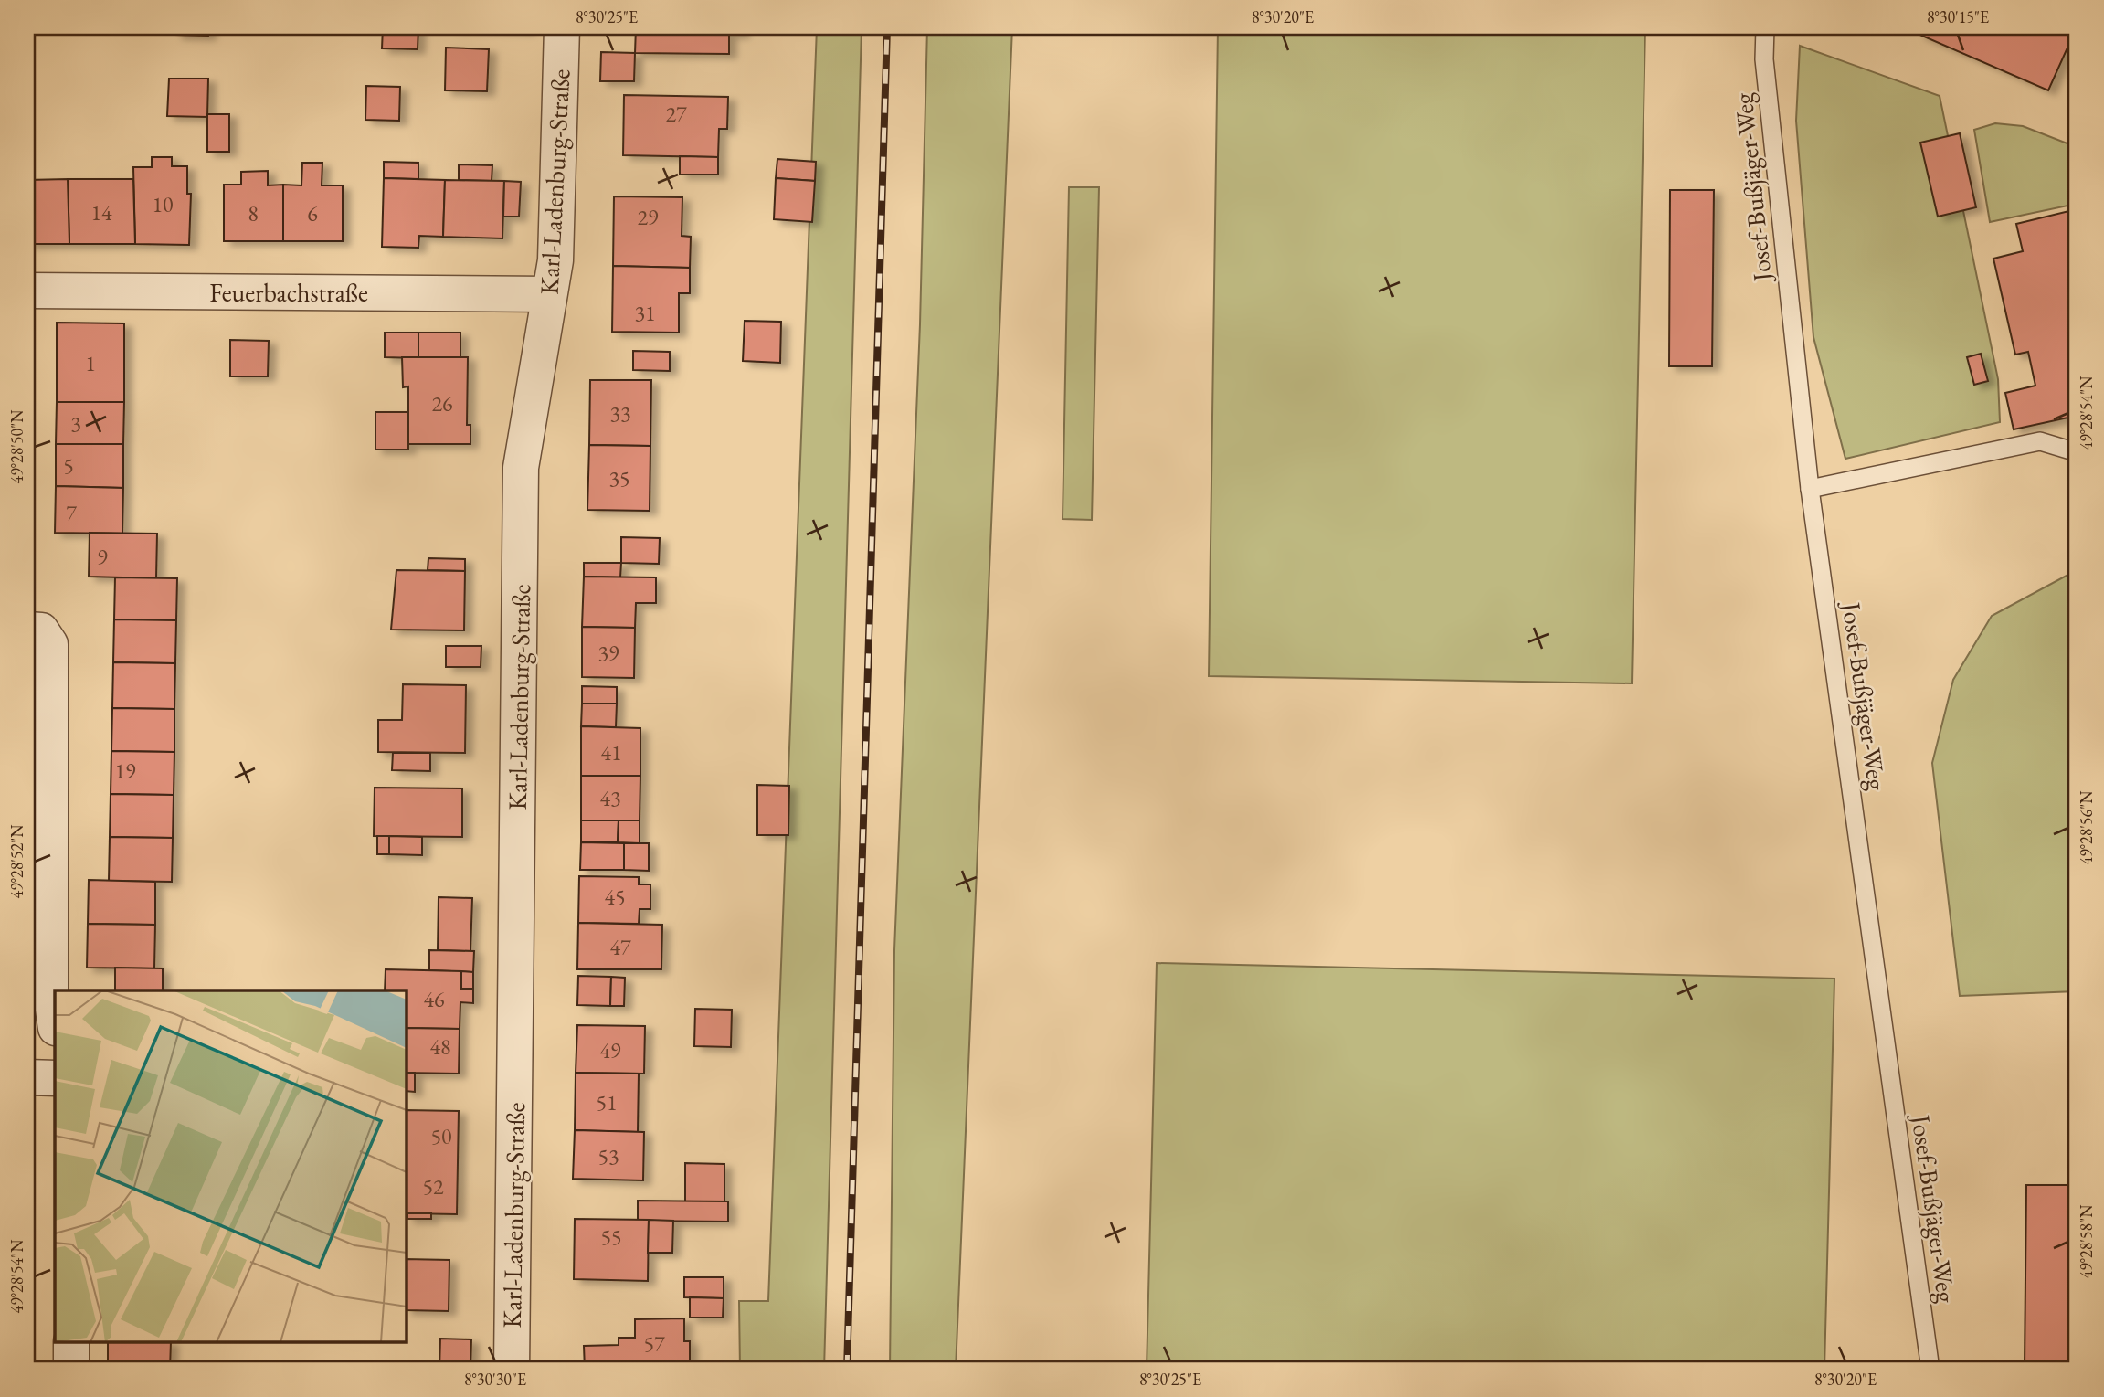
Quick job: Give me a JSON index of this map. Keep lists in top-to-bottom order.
{
  "streets": {
    "street": ["Karl-Ladenburg-Straße", "Feuerbachstraße"],
    "lane": ["Josef-Bußjäger-Weg"]
  },
  "crossings": [
    ["Karl-Ladenburg-Straße", "Feuerbachstraße"]
  ],
  "house_numbers": [
    "27",
    "10",
    "14",
    "8",
    "6",
    "29",
    "31",
    "1",
    "26",
    "33",
    "3",
    "5",
    "35",
    "7",
    "9",
    "39",
    "41",
    "19",
    "43",
    "45",
    "47",
    "46",
    "48",
    "49",
    "51",
    "50",
    "53",
    "52",
    "55",
    "57"
  ],
  "coordinates": [
    "8°30'25\"E",
    "8°30'20\"E",
    "8°30'15\"E",
    "49°28'54\"N",
    "49°28'50\"N",
    "49°28'56\"N",
    "49°28'52\"N",
    "49°28'58\"N",
    "8°30'30\"E"
  ]
}
